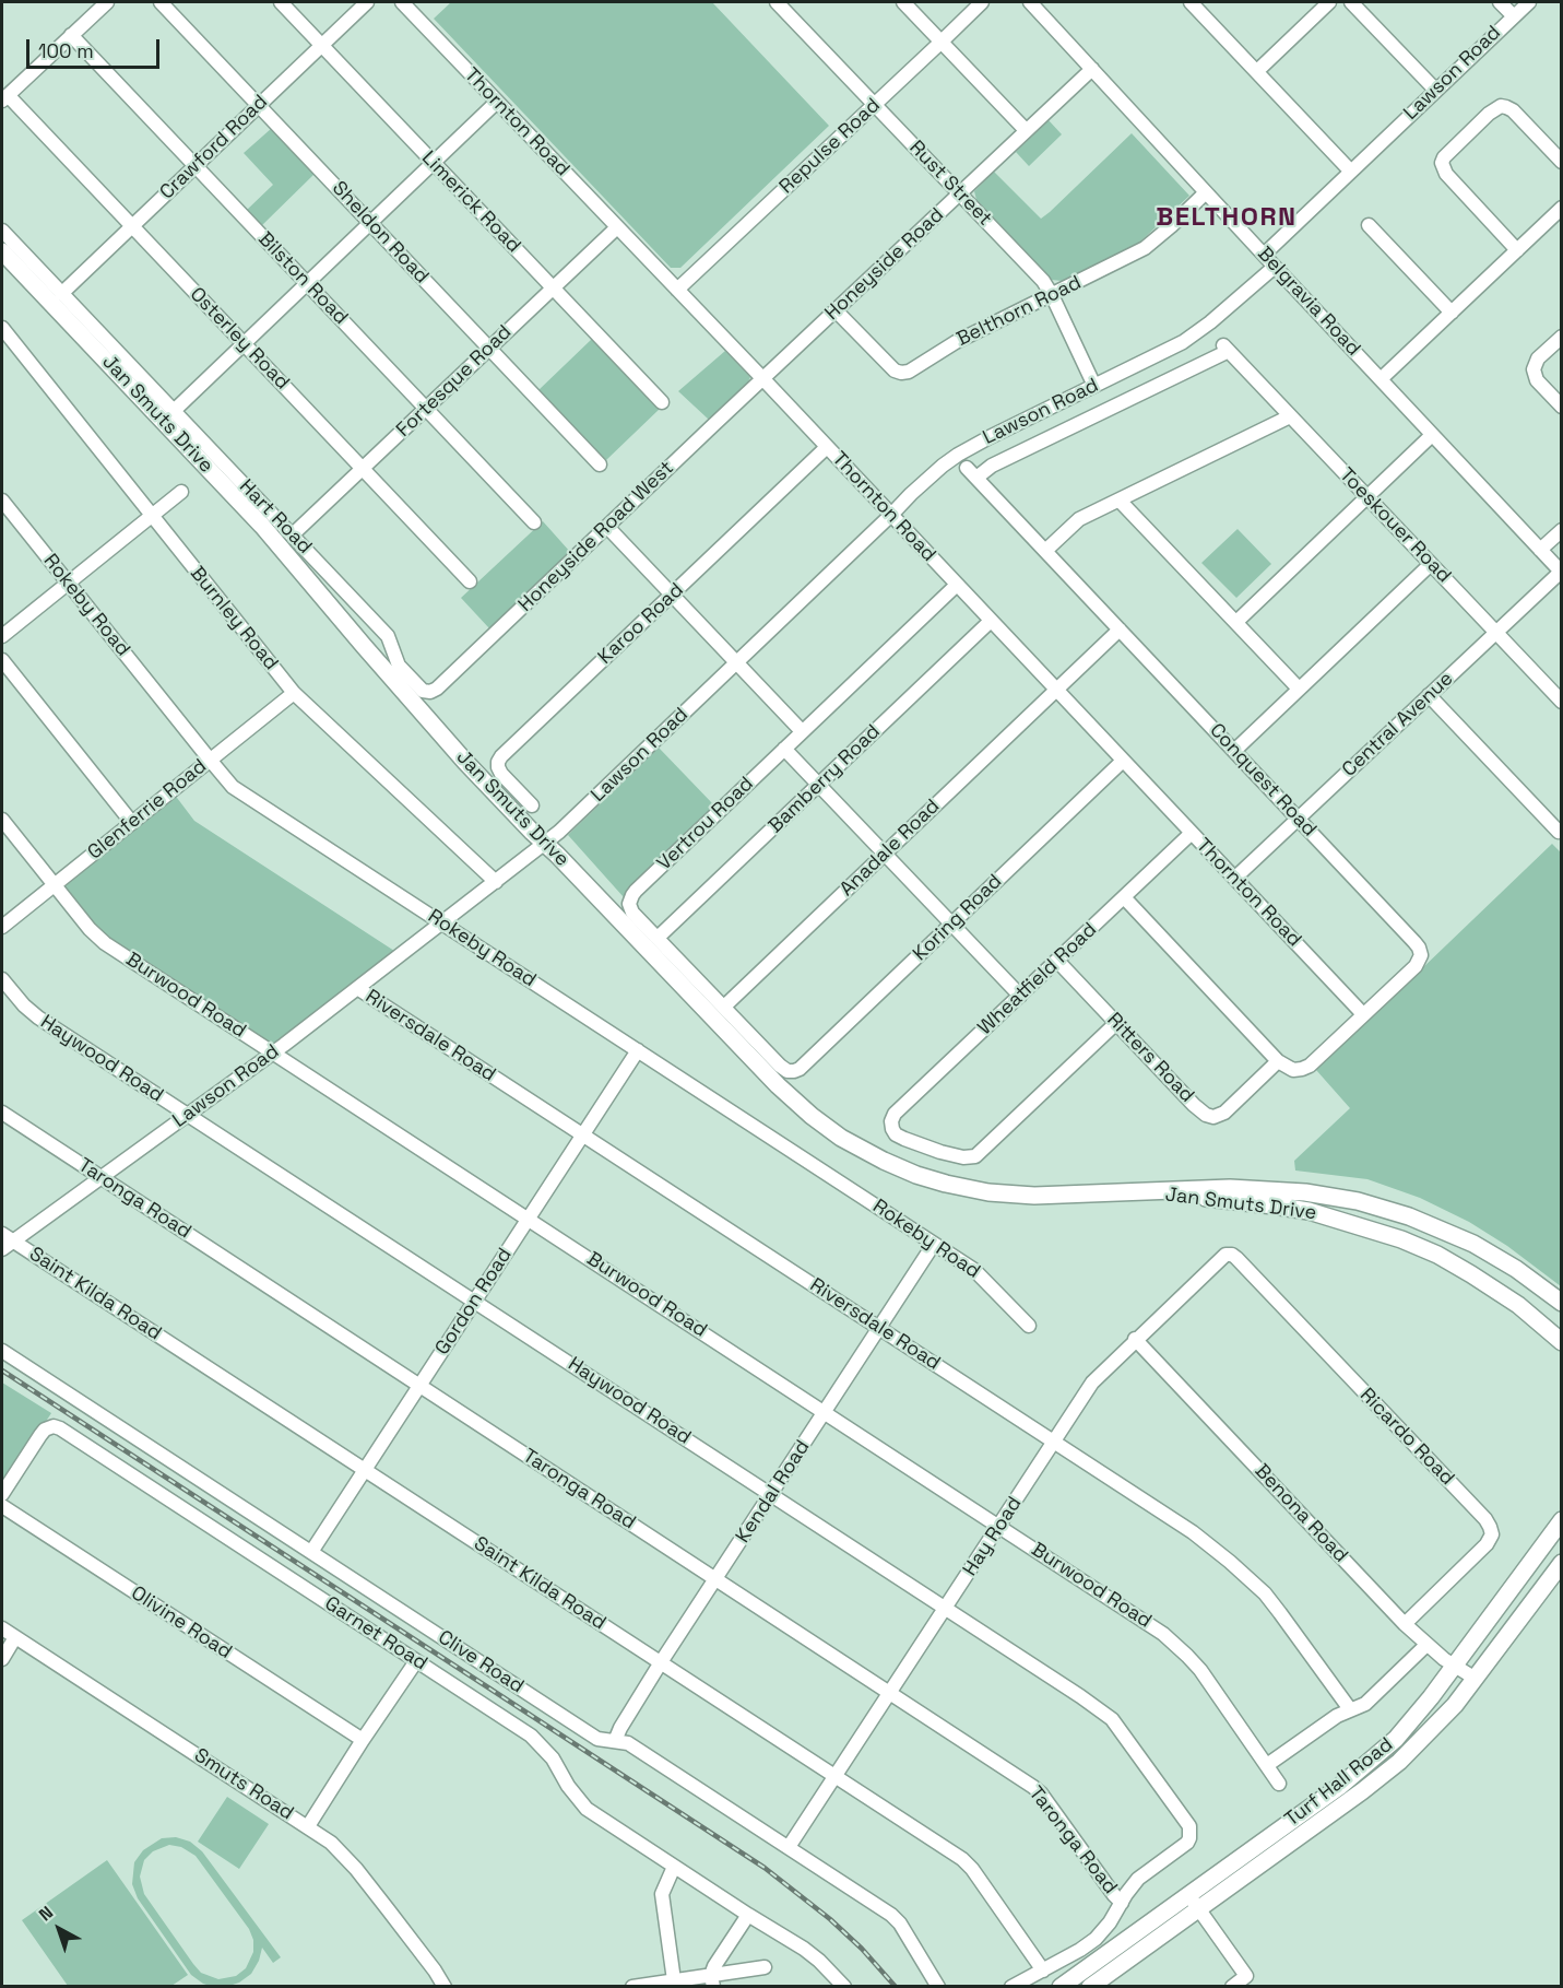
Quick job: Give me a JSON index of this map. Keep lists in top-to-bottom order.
{
  "streets": {
    "main road": ["Jan Smuts Drive", "Turf Hall Road"],
    "street": [
      "Lawson Road",
      "Thornton Road",
      "Repulse Road",
      "Crawford Road",
      "Rust Street",
      "Limerick Road",
      "Sheldon Road",
      "Honeyside Road",
      "Bilston Road",
      "Belgravia Road",
      "Belthorn Road",
      "Osterley Road",
      "Fortesque Road",
      "Hart Road",
      "Toeskouer Road",
      "Honeyside Road West",
      "Rokeby Road",
      "Burnley Road",
      "Karoo Road",
      "Central Avenue",
      "Bamberry Road",
      "Conquest Road",
      "Glenferrie Road",
      "Vertrou Road",
      "Anadale Road",
      "Koring Road",
      "Wheatfield Road",
      "Burwood Road",
      "Riversdale Road",
      "Ritters Road",
      "Haywood Road",
      "Taronga Road",
      "Saint Kilda Road",
      "Gordon Road",
      "Ricardo Road",
      "Kendal Road",
      "Benona Road",
      "Hay Road",
      "Olivine Road",
      "Garnet Road",
      "Clive Road",
      "Smuts Road"
    ]
  },
  "crossings": [
    ["Lawson Road", "Thornton Road"],
    ["Lawson Road", "Rust Street"],
    ["Lawson Road", "Belgravia Road"],
    ["Lawson Road", "Jan Smuts Drive"],
    ["Lawson Road", "Rokeby Road"],
    ["Lawson Road", "Burnley Road"],
    ["Lawson Road", "Burwood Road"],
    ["Lawson Road", "Riversdale Road"],
    ["Lawson Road", "Haywood Road"],
    ["Lawson Road", "Taronga Road"],
    ["Lawson Road", "Saint Kilda Road"],
    ["Thornton Road", "Repulse Road"],
    ["Thornton Road", "Honeyside Road"],
    ["Thornton Road", "Fortesque Road"],
    ["Thornton Road", "Honeyside Road West"],
    ["Thornton Road", "Karoo Road"],
    ["Thornton Road", "Central Avenue"],
    ["Thornton Road", "Bamberry Road"],
    ["Thornton Road", "Conquest Road"],
    ["Thornton Road", "Vertrou Road"],
    ["Thornton Road", "Anadale Road"],
    ["Thornton Road", "Koring Road"],
    ["Thornton Road", "Wheatfield Road"],
    ["Repulse Road", "Rust Street"],
    ["Crawford Road", "Limerick Road"],
    ["Crawford Road", "Sheldon Road"],
    ["Crawford Road", "Bilston Road"],
    ["Crawford Road", "Osterley Road"],
    ["Crawford Road", "Hart Road"],
    ["Rust Street", "Honeyside Road"],
    ["Rust Street", "Belthorn Road"],
    ["Limerick Road", "Fortesque Road"],
    ["Sheldon Road", "Fortesque Road"],
    ["Honeyside Road", "Belgravia Road"],
    ["Honeyside Road", "Belthorn Road"],
    ["Honeyside Road", "Honeyside Road West"],
    ["Bilston Road", "Fortesque Road"],
    ["Belgravia Road", "Belthorn Road"],
    ["Belgravia Road", "Central Avenue"],
    ["Osterley Road", "Fortesque Road"],
    ["Fortesque Road", "Hart Road"],
    ["Hart Road", "Honeyside Road West"],
    ["Toeskouer Road", "Central Avenue"],
    ["Toeskouer Road", "Conquest Road"],
    ["Rokeby Road", "Glenferrie Road"],
    ["Rokeby Road", "Gordon Road"],
    ["Rokeby Road", "Kendal Road"],
    ["Burnley Road", "Glenferrie Road"],
    ["Central Avenue", "Conquest Road"],
    ["Bamberry Road", "Vertrou Road"],
    ["Conquest Road", "Anadale Road"],
    ["Conquest Road", "Ritters Road"],
    ["Glenferrie Road", "Burwood Road"],
    ["Vertrou Road", "Anadale Road"],
    ["Vertrou Road", "Koring Road"],
    ["Wheatfield Road", "Ritters Road"],
    ["Burwood Road", "Gordon Road"],
    ["Burwood Road", "Kendal Road"],
    ["Burwood Road", "Hay Road"],
    ["Riversdale Road", "Gordon Road"],
    ["Riversdale Road", "Kendal Road"],
    ["Riversdale Road", "Hay Road"],
    ["Haywood Road", "Taronga Road"],
    ["Haywood Road", "Gordon Road"],
    ["Haywood Road", "Kendal Road"],
    ["Haywood Road", "Hay Road"],
    ["Taronga Road", "Gordon Road"],
    ["Taronga Road", "Kendal Road"],
    ["Taronga Road", "Hay Road"],
    ["Saint Kilda Road", "Gordon Road"],
    ["Saint Kilda Road", "Kendal Road"],
    ["Saint Kilda Road", "Hay Road"],
    ["Gordon Road", "Clive Road"],
    ["Ricardo Road", "Benona Road"],
    ["Ricardo Road", "Hay Road"],
    ["Kendal Road", "Clive Road"],
    ["Benona Road", "Hay Road"],
    ["Benona Road", "Turf Hall Road"],
    ["Hay Road", "Clive Road"]
  ],
  "districts": ["BELTHORN"],
  "scale_bar": "100 m",
  "north": "top left"
}
